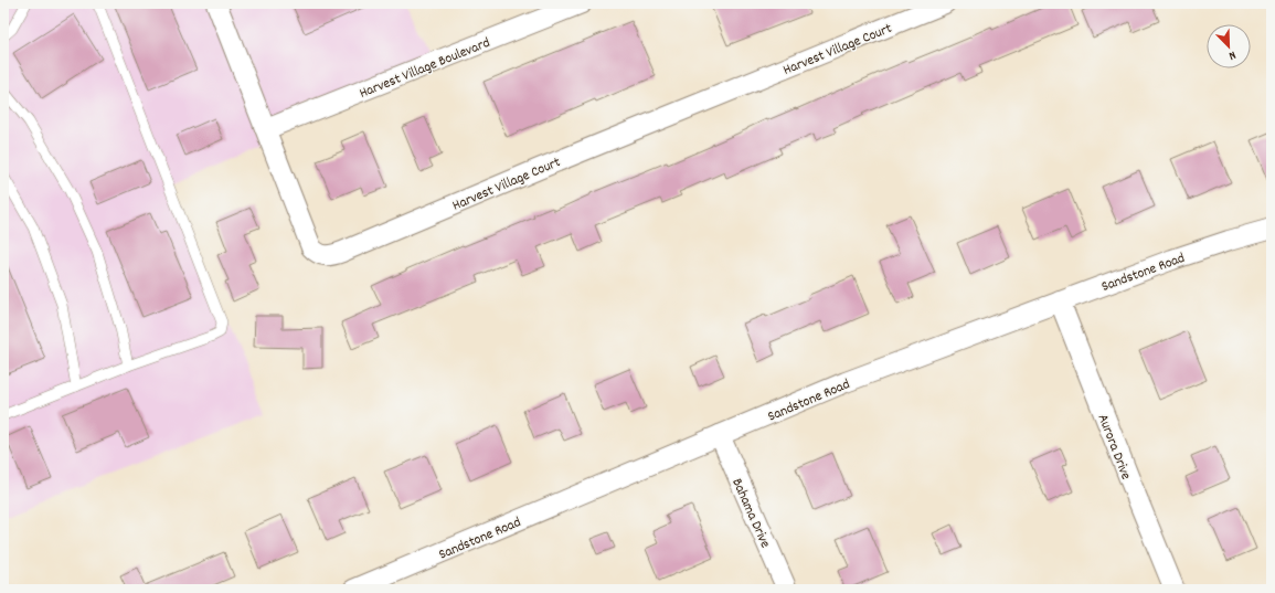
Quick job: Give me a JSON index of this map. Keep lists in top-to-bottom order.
{
  "streets": {
    "street": [
      "Harvest Village Court",
      "Harvest Village Boulevard",
      "Sandstone Road",
      "Aurora Drive",
      "Bahama Drive"
    ]
  },
  "crossings": [
    ["Harvest Village Court", "Harvest Village Boulevard"],
    ["Sandstone Road", "Aurora Drive"],
    ["Sandstone Road", "Bahama Drive"]
  ],
  "north": "bottom right"
}
